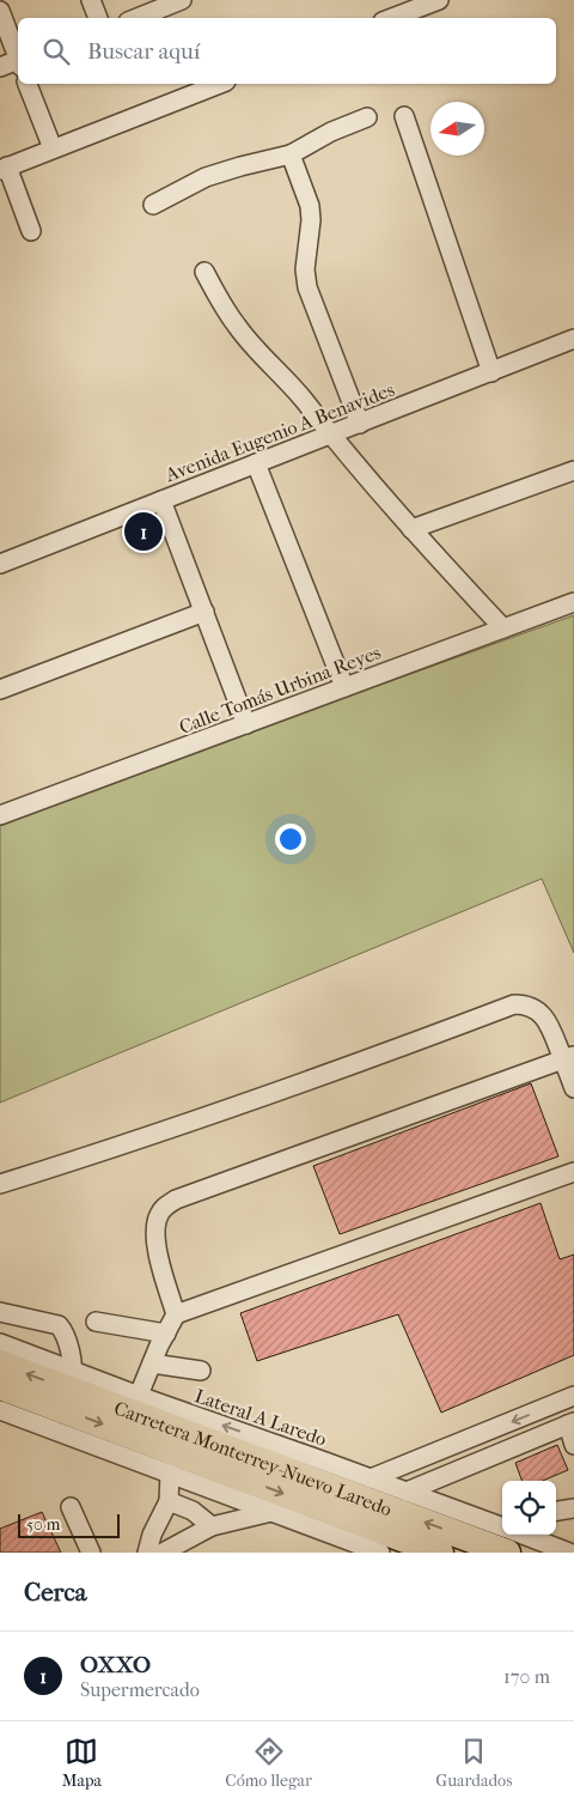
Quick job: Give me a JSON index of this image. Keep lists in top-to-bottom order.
{
  "streets": {
    "highway": ["Carretera Monterrey-Nuevo Laredo"],
    "street": ["Avenida Eugenio A Benavides", "Calle Tomás Urbina Reyes", "Lateral A Laredo"]
  },
  "crossings": [
    ["Lateral A Laredo", "Carretera Monterrey-Nuevo Laredo"]
  ],
  "scale_bar": "50 m",
  "north": "left",
  "page": {
    "search": "Buscar aquí",
    "pins": "1",
    "scale": "50 m",
    "heading": "Cerca",
    "list": [
      {
        "mark": "1",
        "name": "OXXO",
        "note": "Supermercado",
        "value": "170 m"
      }
    ],
    "nav": ["Mapa", "Cómo llegar", "Guardados"]
  }
}
